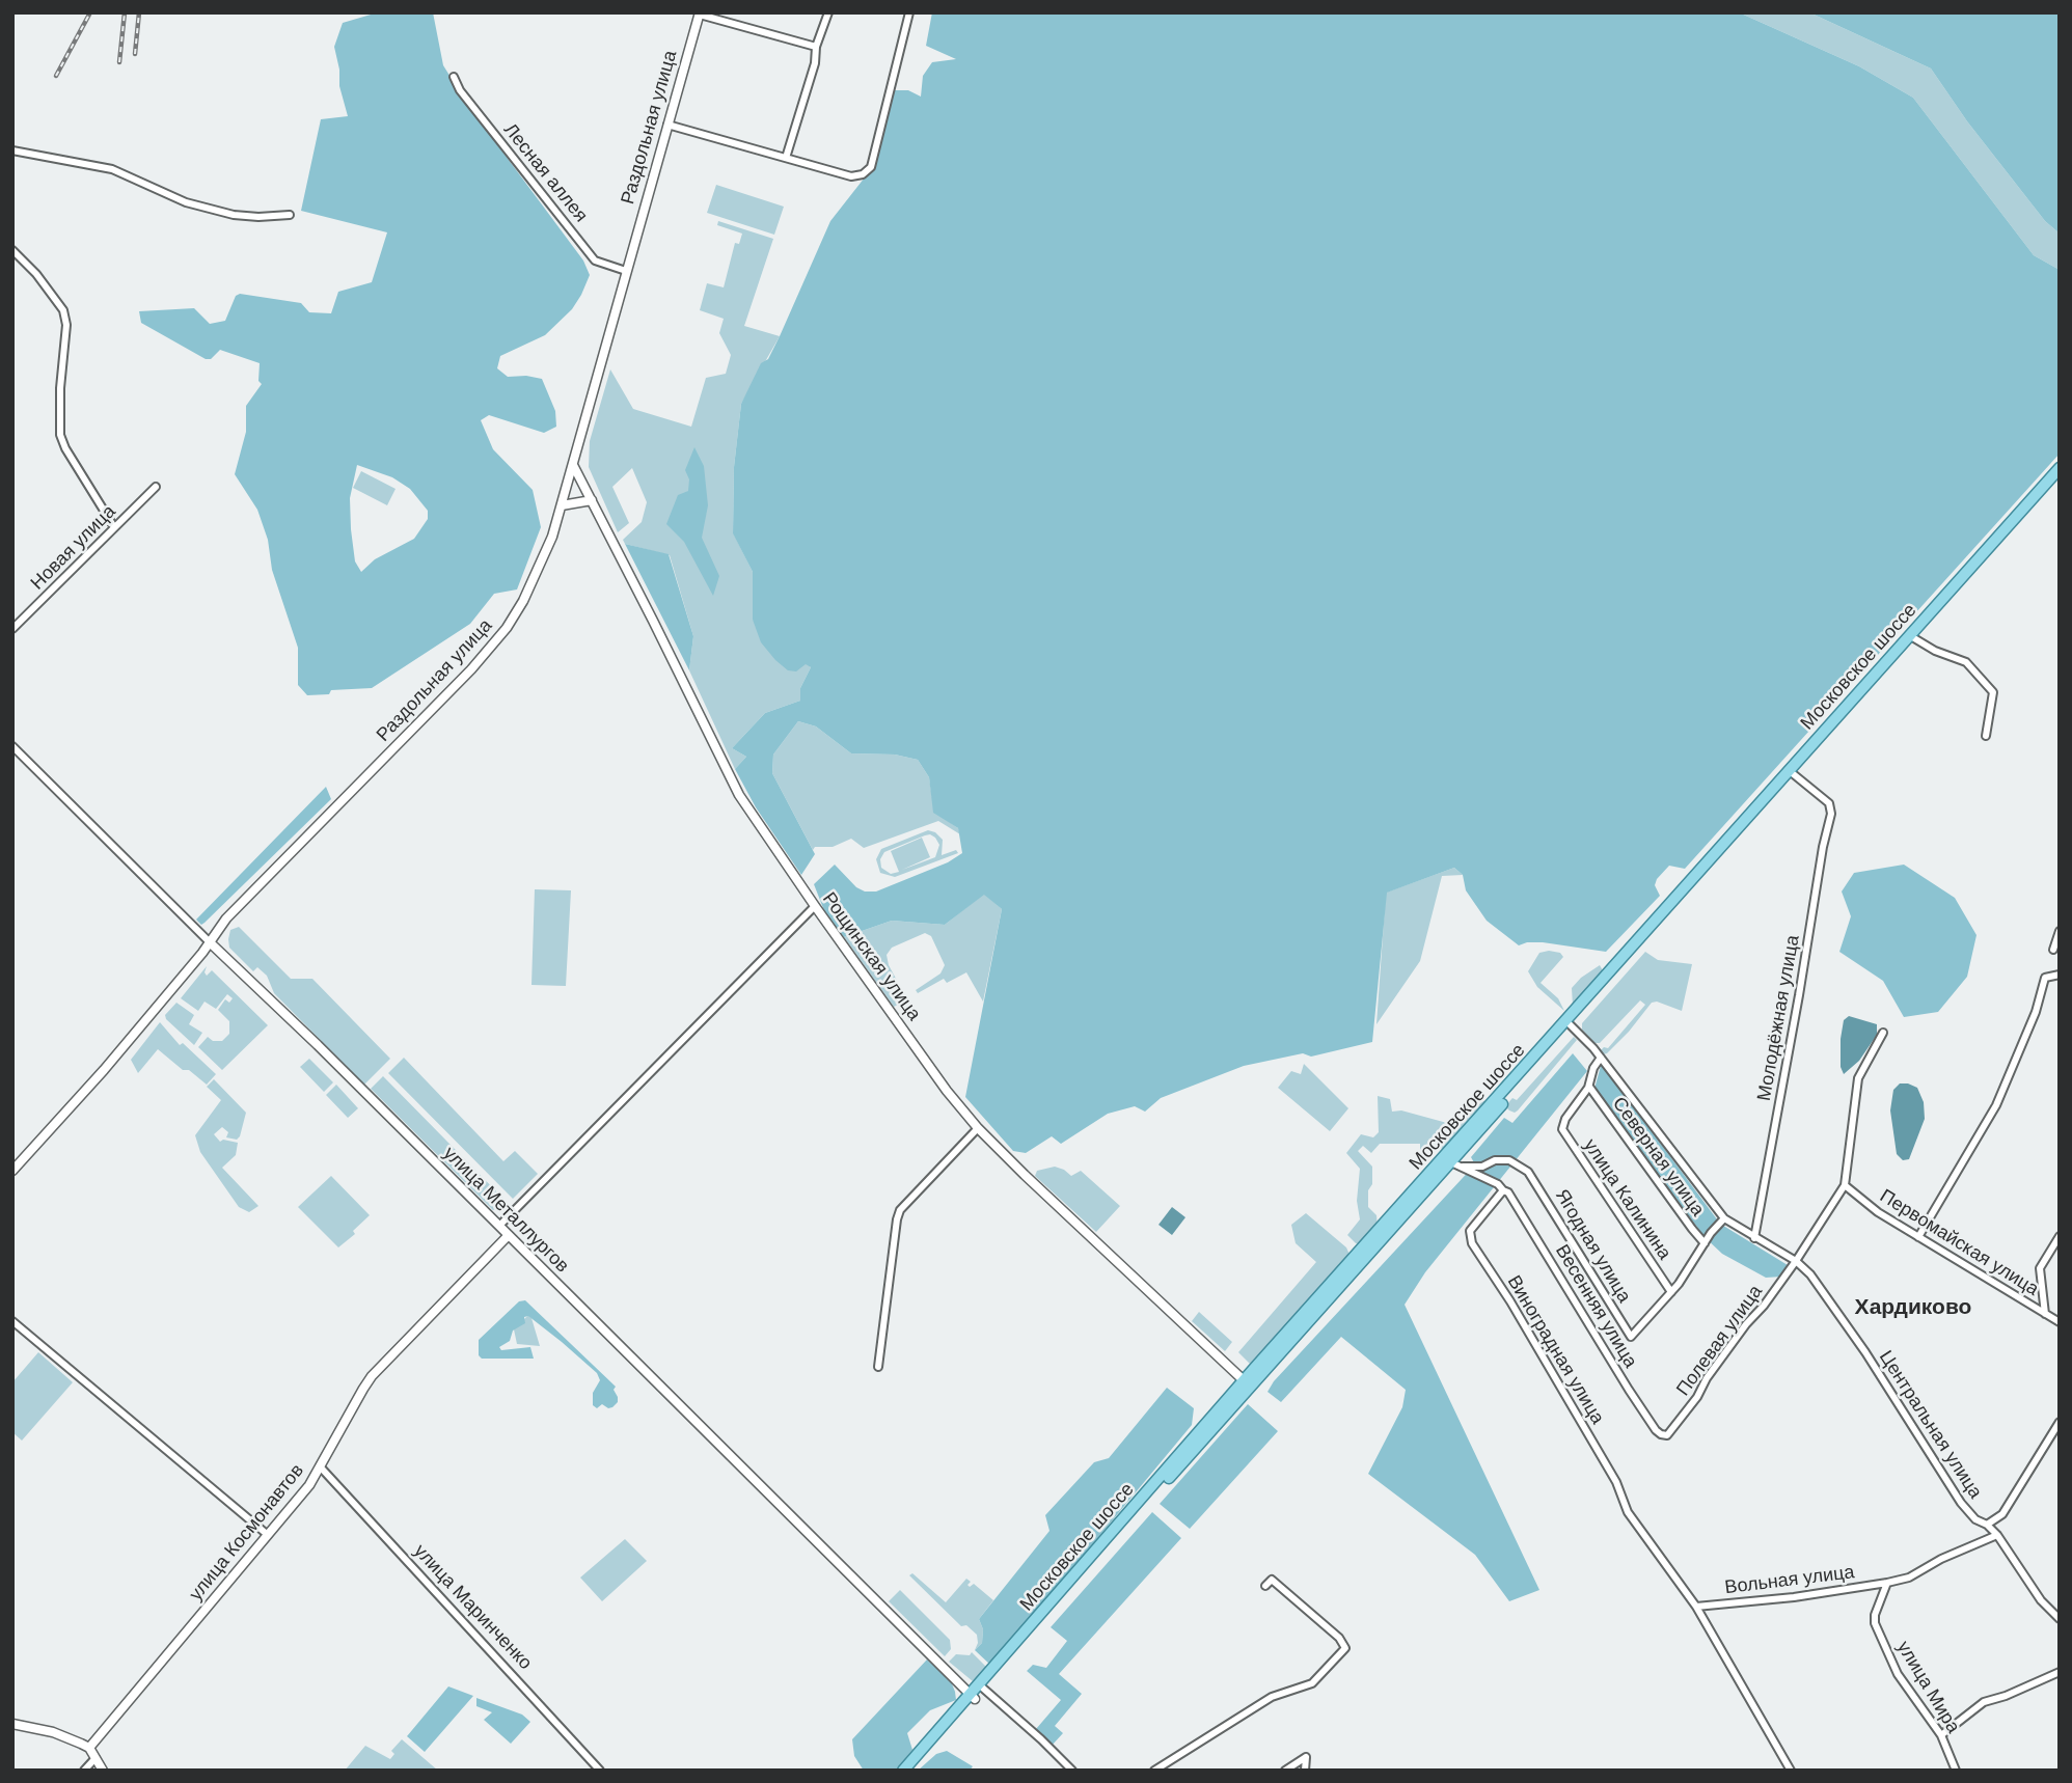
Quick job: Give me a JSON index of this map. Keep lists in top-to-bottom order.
{
  "streets": {
    "main road": [
      "Раздольная улица",
      "Московское шоссе",
      "Рощинская улица",
      "улица Металлургов",
      "улица Космонавтов"
    ],
    "street": [
      "Лесная аллея",
      "Новая улица",
      "Молодёжная улица",
      "Северная улица",
      "улица Калинина",
      "Первомайская улица",
      "Ягодная улица",
      "Весенняя улица",
      "Полевая улица",
      "Виноградная улица",
      "Центральная улица",
      "Вольная улица",
      "улица Маринченко",
      "улица Мира"
    ]
  },
  "crossings": [
    ["Раздольная улица", "Лесная аллея"],
    ["Раздольная улица", "Рощинская улица"],
    ["Раздольная улица", "улица Металлургов"],
    ["Московское шоссе", "Рощинская улица"],
    ["Московское шоссе", "Молодёжная улица"],
    ["Московское шоссе", "улица Металлургов"],
    ["Московское шоссе", "Ягодная улица"],
    ["Московское шоссе", "Центральная улица"],
    ["Молодёжная улица", "Центральная улица"],
    ["Северная улица", "улица Калинина"],
    ["улица Калинина", "Ягодная улица"],
    ["улица Металлургов", "улица Космонавтов"],
    ["Первомайская улица", "Полевая улица"],
    ["Весенняя улица", "Полевая улица"],
    ["Весенняя улица", "Виноградная улица"],
    ["Полевая улица", "Центральная улица"],
    ["Виноградная улица", "Вольная улица"],
    ["Центральная улица", "Вольная улица"],
    ["улица Космонавтов", "улица Маринченко"],
    ["Вольная улица", "улица Мира"]
  ],
  "districts": ["Хардиково"]
}
